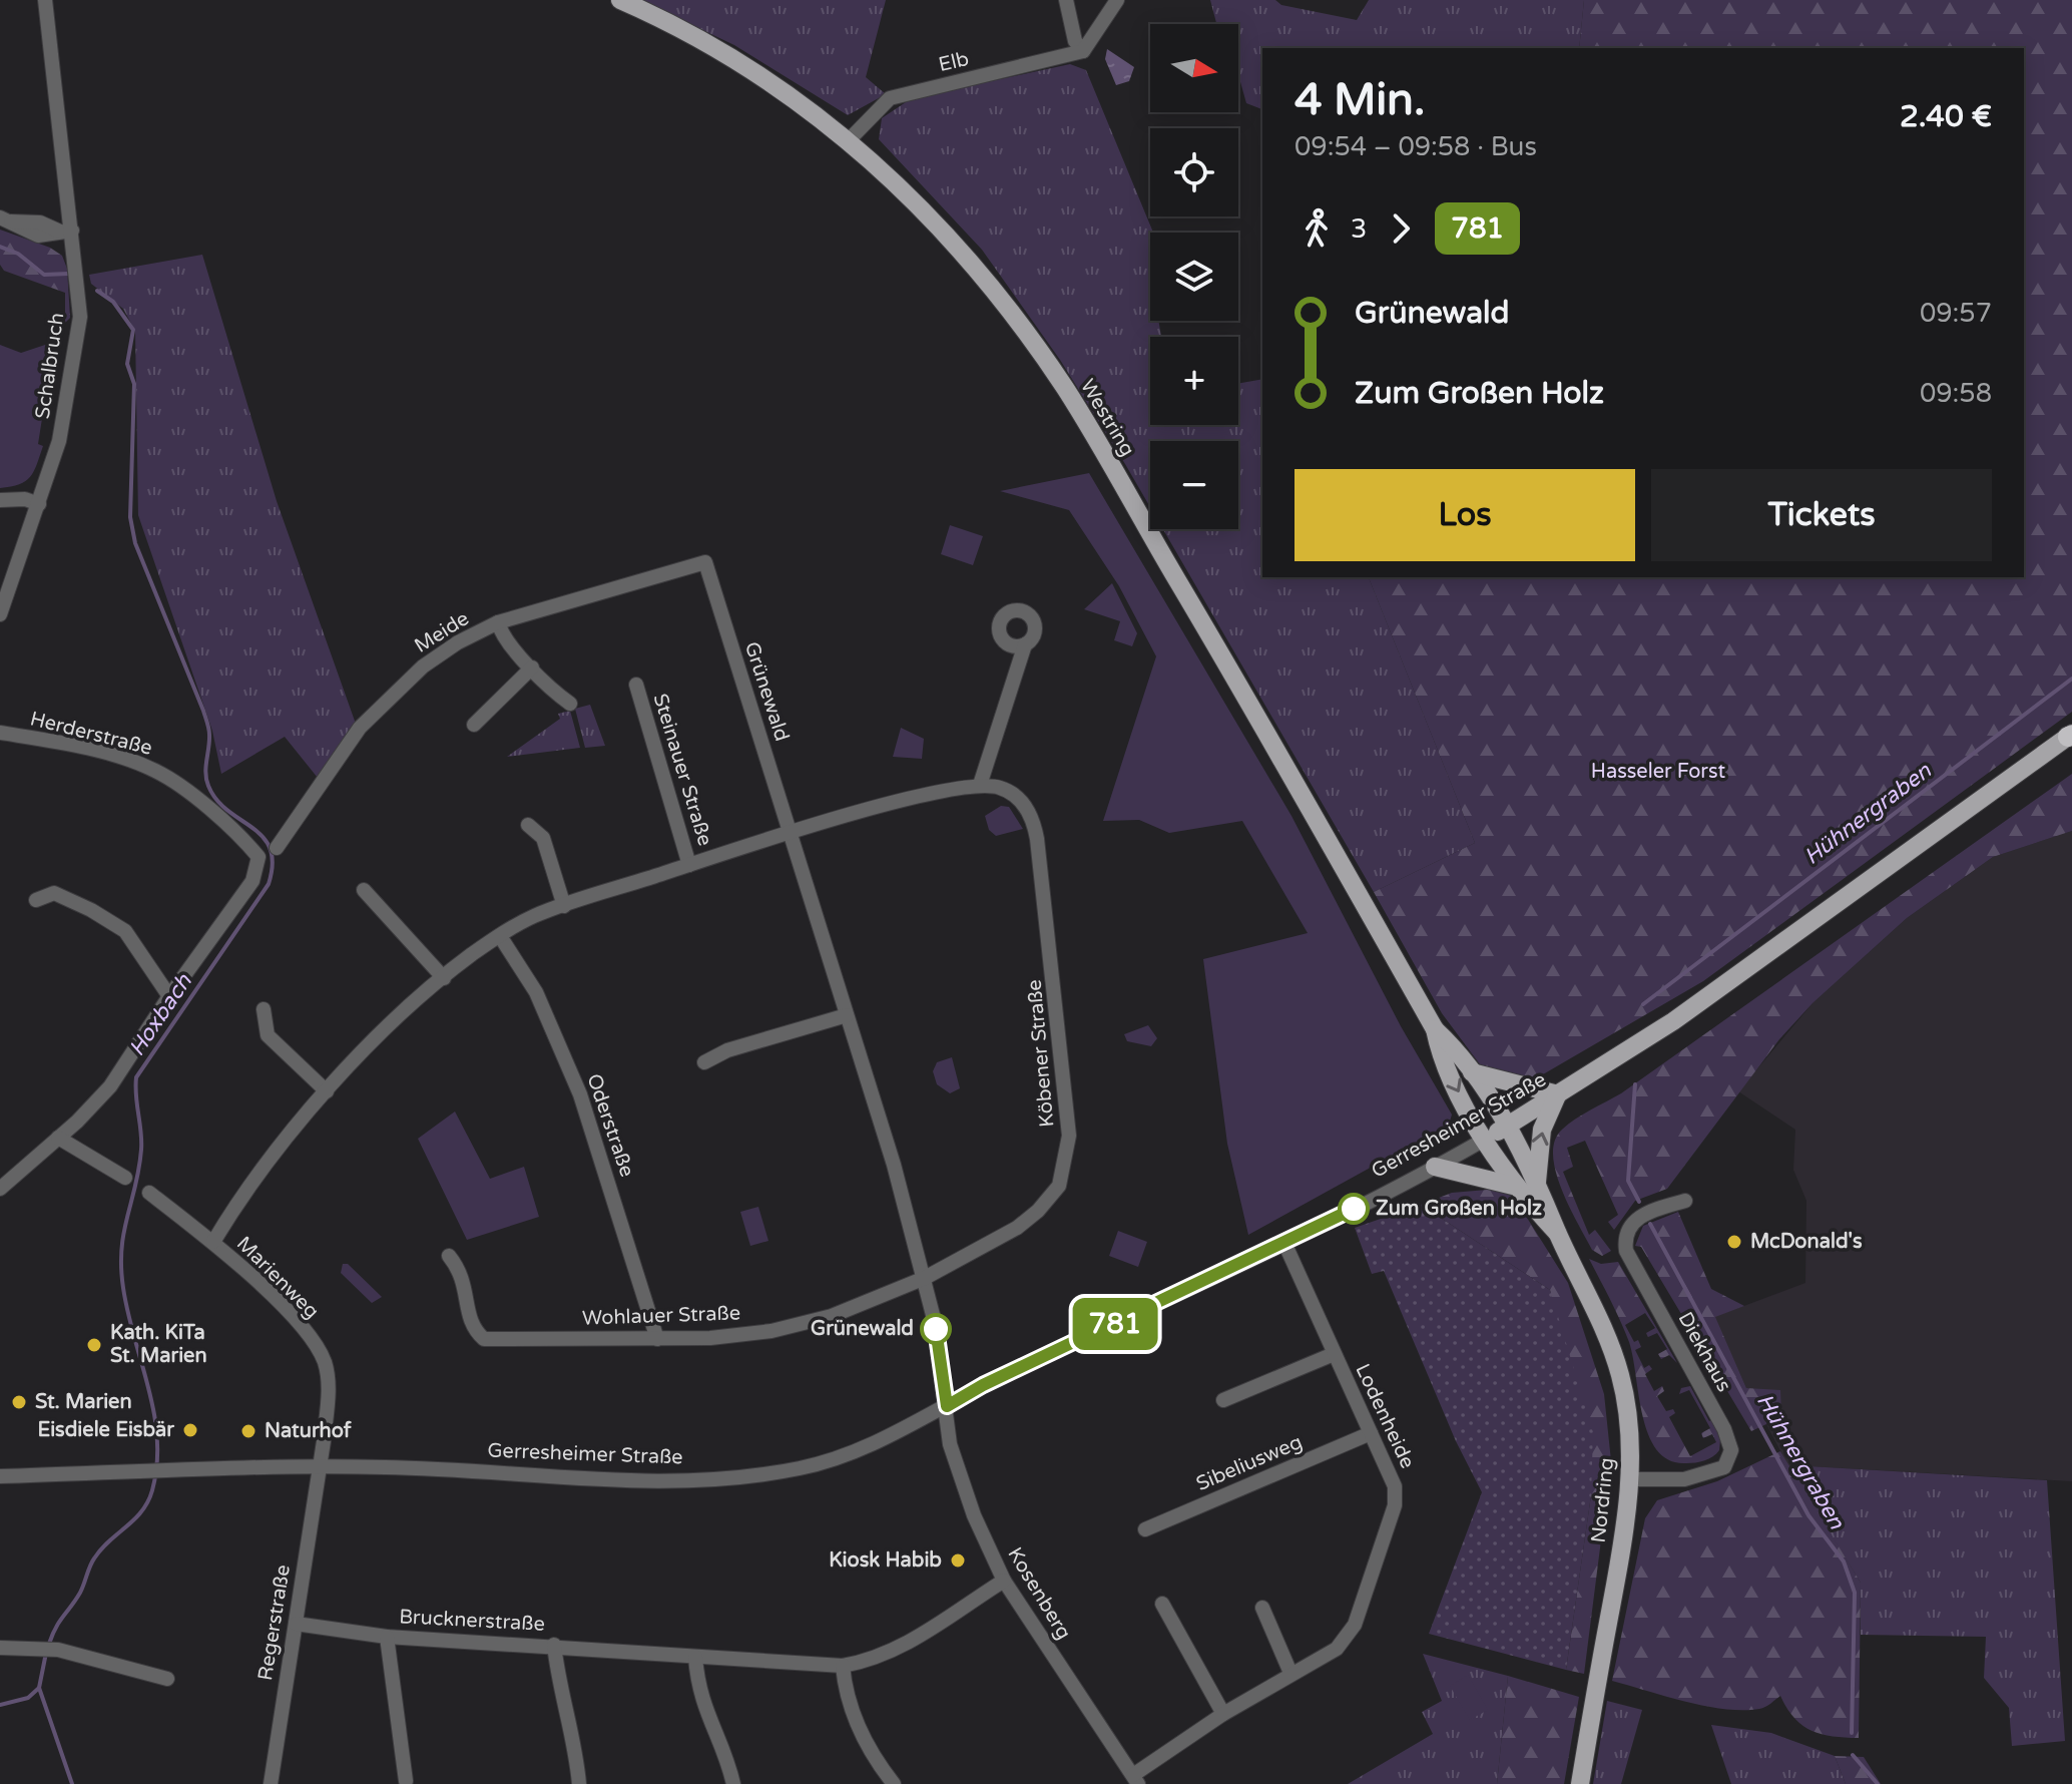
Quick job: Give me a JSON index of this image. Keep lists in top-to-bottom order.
{
  "streets": {
    "main road": ["Westring", "Gerresheimer Straße", "Nordring"],
    "street": [
      "Elb",
      "Schalbruch",
      "Meide",
      "Grünewald",
      "Herderstraße",
      "Steinauer Straße",
      "Köbener Straße",
      "Oderstraße",
      "Marienweg",
      "Wohlauer Straße",
      "Diekhaus",
      "Lodenheide",
      "Sibeliusweg",
      "Kosenberg",
      "Brucknerstraße",
      "Regerstraße"
    ]
  },
  "crossings": [
    ["Elb", "Westring"],
    ["Westring", "Gerresheimer Straße"],
    ["Westring", "Nordring"],
    ["Meide", "Grünewald"],
    ["Grünewald", "Steinauer Straße"],
    ["Grünewald", "Köbener Straße"],
    ["Grünewald", "Gerresheimer Straße"],
    ["Grünewald", "Wohlauer Straße"],
    ["Grünewald", "Kosenberg"],
    ["Steinauer Straße", "Oderstraße"],
    ["Steinauer Straße", "Marienweg"],
    ["Köbener Straße", "Wohlauer Straße"],
    ["Oderstraße", "Wohlauer Straße"],
    ["Gerresheimer Straße", "Marienweg"],
    ["Gerresheimer Straße", "Lodenheide"],
    ["Gerresheimer Straße", "Nordring"],
    ["Gerresheimer Straße", "Kosenberg"],
    ["Gerresheimer Straße", "Regerstraße"],
    ["Marienweg", "Regerstraße"],
    ["Diekhaus", "Nordring"],
    ["Lodenheide", "Sibeliusweg"],
    ["Lodenheide", "Kosenberg"],
    ["Kosenberg", "Brucknerstraße"],
    ["Brucknerstraße", "Regerstraße"]
  ],
  "water": ["Hühnergraben", "Hoxbach"],
  "parks": ["Hasseler Forst"],
  "places": [
    "Zum Großen Holz",
    "McDonald's",
    "Grünewald",
    "Kath. KiTa St. Marien",
    "St. Marien",
    "Eisdiele Eisbär",
    "Naturhof",
    "Kiosk Habib"
  ],
  "lines": ["bus line 781"],
  "north": "right",
  "page": {
    "on_map": "781",
    "map_buttons": ["+", "−"],
    "heading": ["4 Min.", "09:54 – 09:58 · Bus", "2.40 €"],
    "legs": ["3", "781"],
    "list": [
      {
        "name": "Grünewald",
        "value": "09:57"
      },
      {
        "name": "Zum Großen Holz",
        "value": "09:58"
      }
    ],
    "buttons": ["Los", "Tickets"]
  }
}
